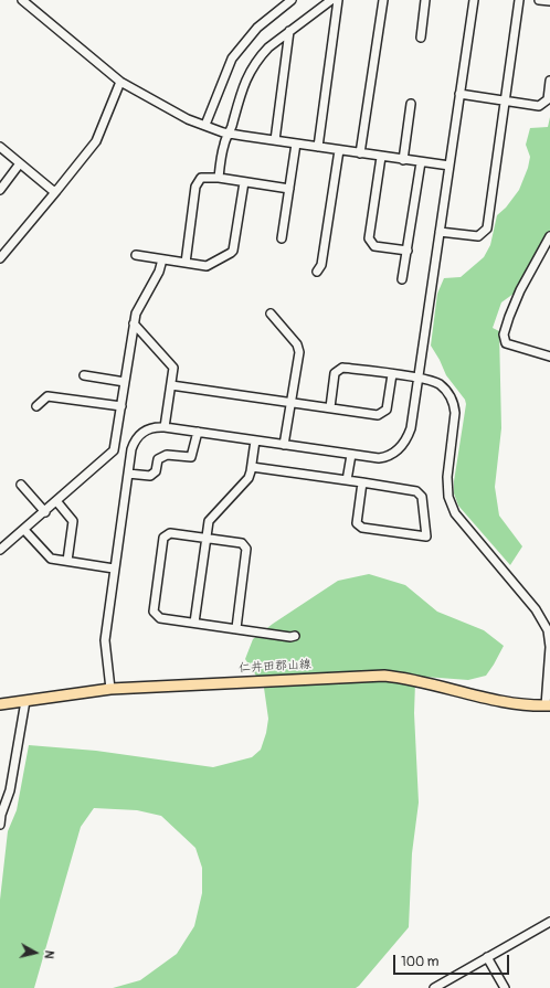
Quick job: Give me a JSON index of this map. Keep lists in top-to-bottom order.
{
  "streets": {
    "main road": ["仁井田郡山線"]
  },
  "scale_bar": "100 m",
  "north": "right"
}
